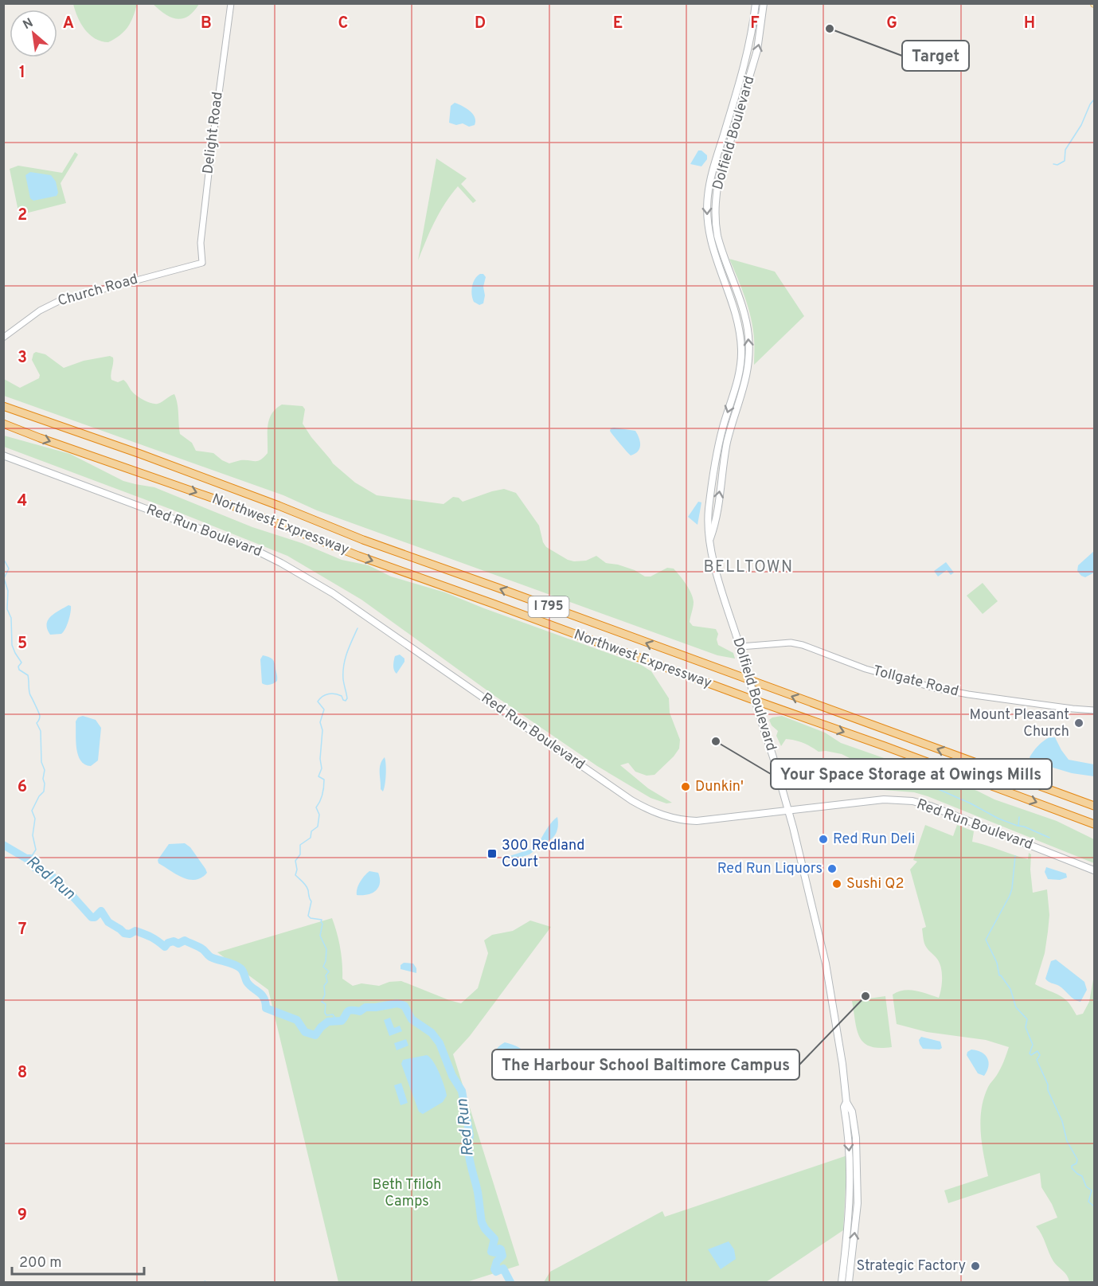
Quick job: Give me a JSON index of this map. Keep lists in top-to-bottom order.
{
  "streets": {
    "highway": ["Northwest Expressway", "I 795"],
    "main road": ["Dolfield Boulevard", "Red Run Boulevard"],
    "street": ["Delight Road", "Church Road", "Tollgate Road"]
  },
  "crossings": [
    ["Delight Road", "Church Road"],
    ["Dolfield Boulevard", "Red Run Boulevard"],
    ["Dolfield Boulevard", "Tollgate Road"]
  ],
  "districts": ["BELLTOWN"],
  "water": ["Red Run"],
  "parks": ["Beth Tfiloh Camps"],
  "places": {
    "other": [
      "Target",
      "Mount Pleasant Church",
      "Your Space Storage at Owings Mills",
      "Dunkin'",
      "Red Run Deli",
      "Red Run Liquors",
      "Sushi Q2",
      "The Harbour School Baltimore Campus",
      "Strategic Factory"
    ],
    "transit": ["300 Redland Court"]
  },
  "scale_bar": "200 m",
  "north": "top left",
  "grid": {
    "columns": [
      "A",
      "B",
      "C",
      "D",
      "E",
      "F",
      "G",
      "H"
    ],
    "rows": [
      "1",
      "2",
      "3",
      "4",
      "5",
      "6",
      "7",
      "8",
      "9"
    ]
  }
}
